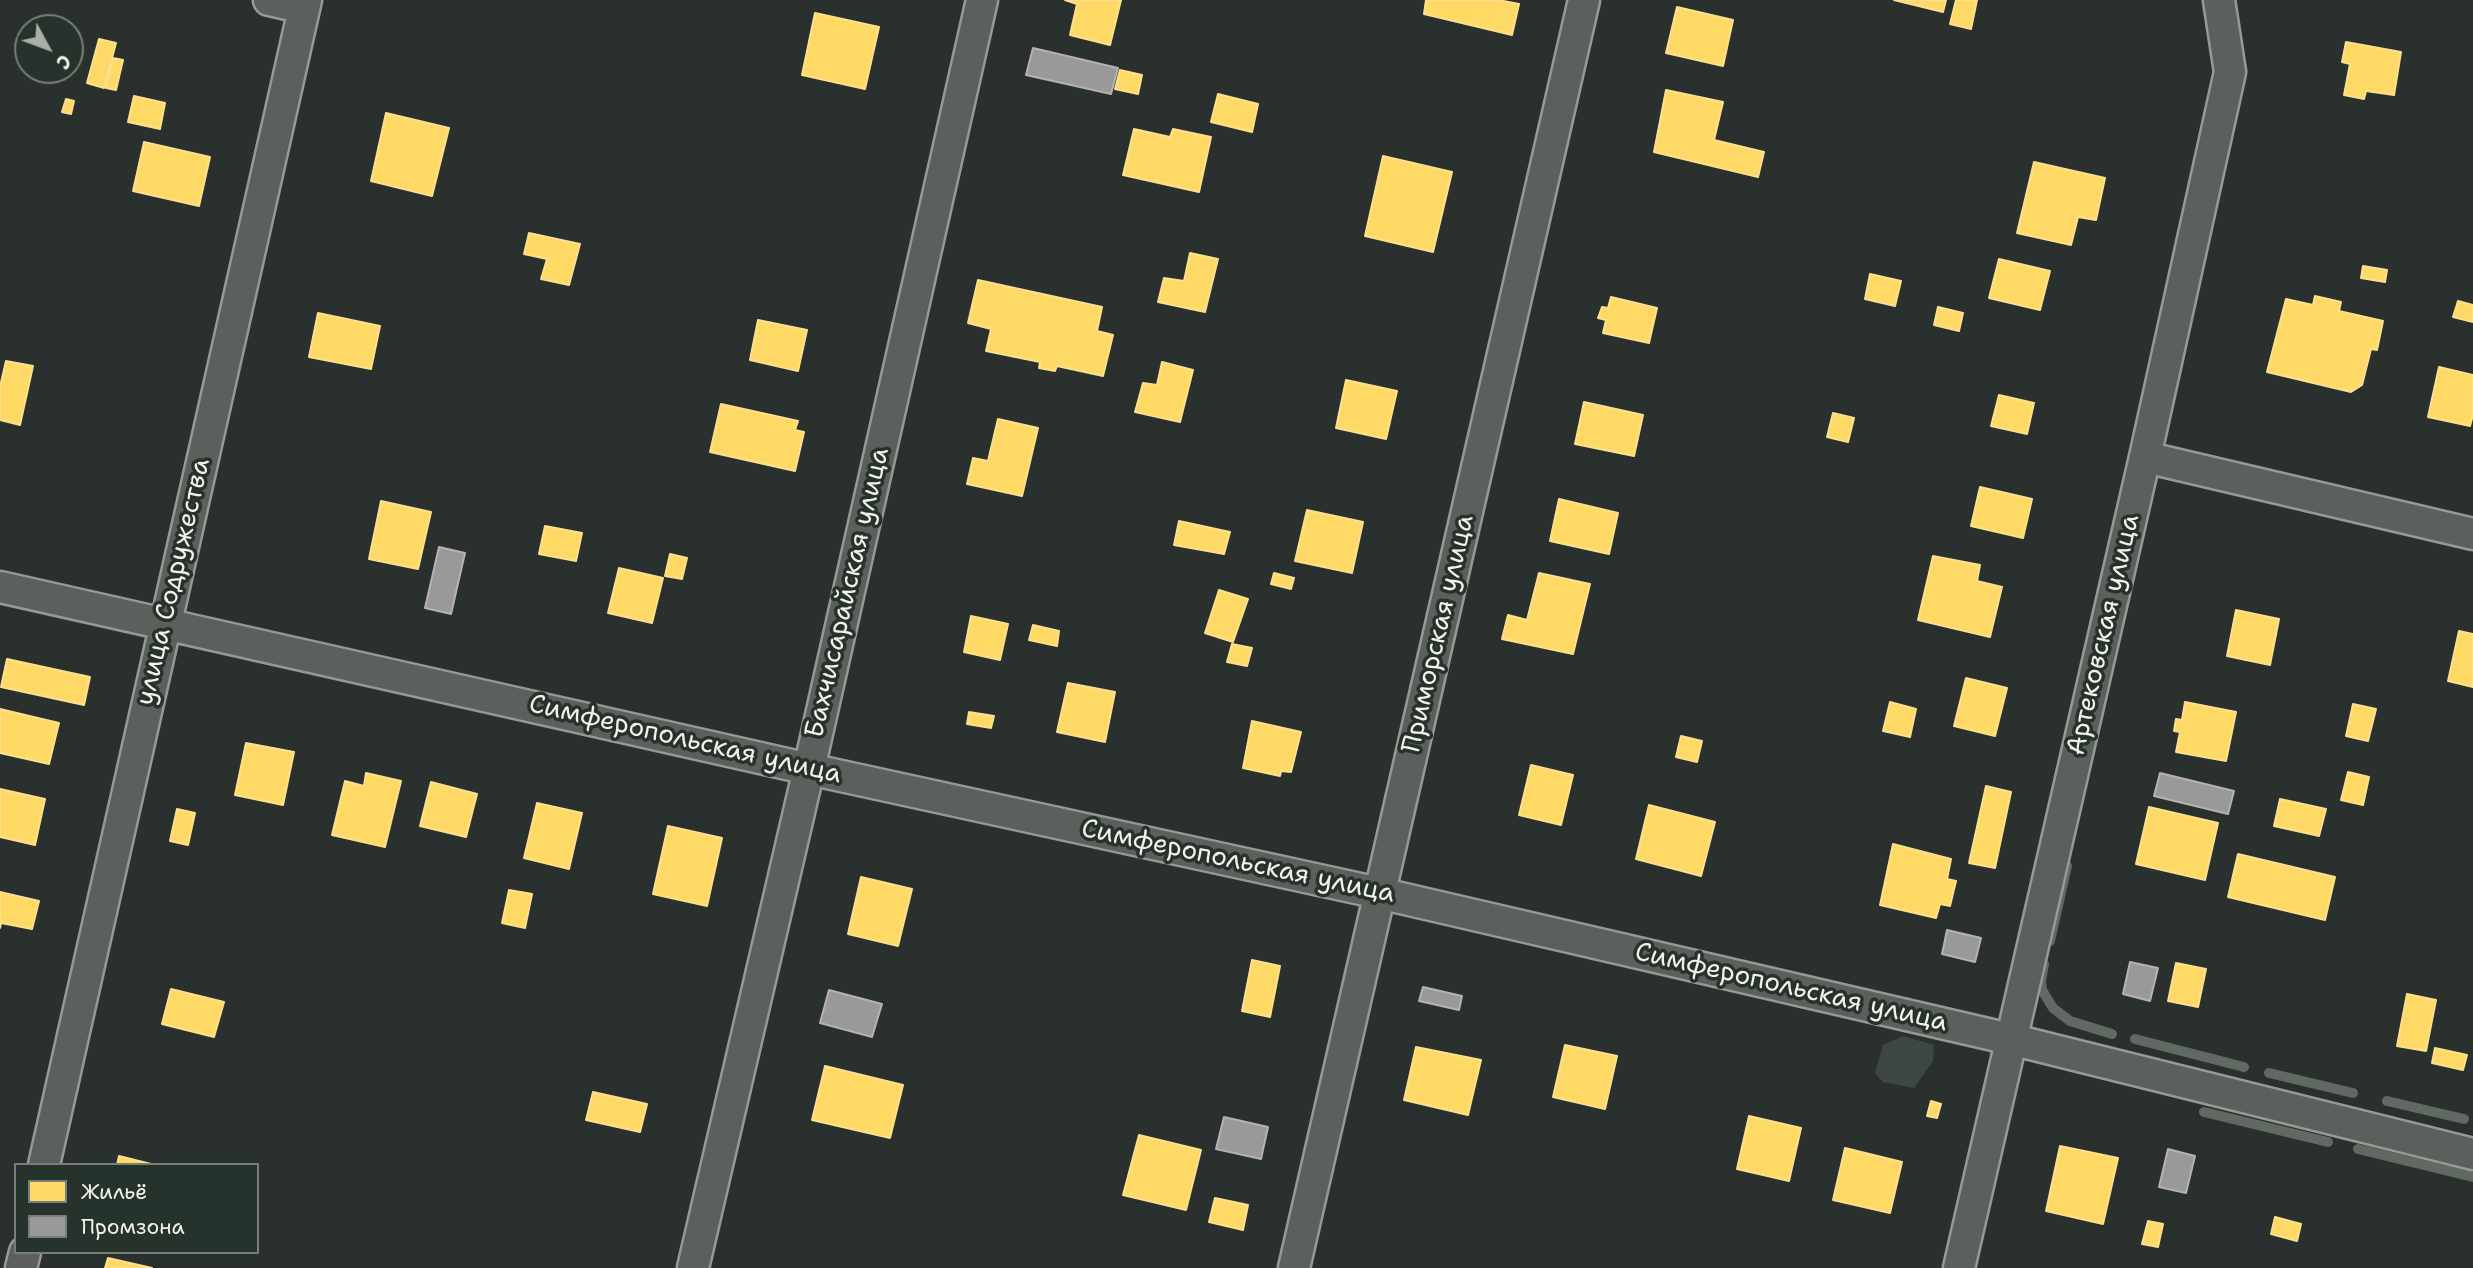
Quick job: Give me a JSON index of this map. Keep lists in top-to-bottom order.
{
  "streets": {
    "street": [
      "улица Содружества",
      "Бахчисарайская улица",
      "Приморская улица",
      "Артековская улица",
      "Симферопольская улица"
    ]
  },
  "crossings": [
    ["улица Содружества", "Симферопольская улица"],
    ["Бахчисарайская улица", "Симферопольская улица"],
    ["Приморская улица", "Симферопольская улица"],
    ["Артековская улица", "Симферопольская улица"]
  ],
  "legend": ["Жильё", "Промзона"],
  "north": "bottom right"
}
